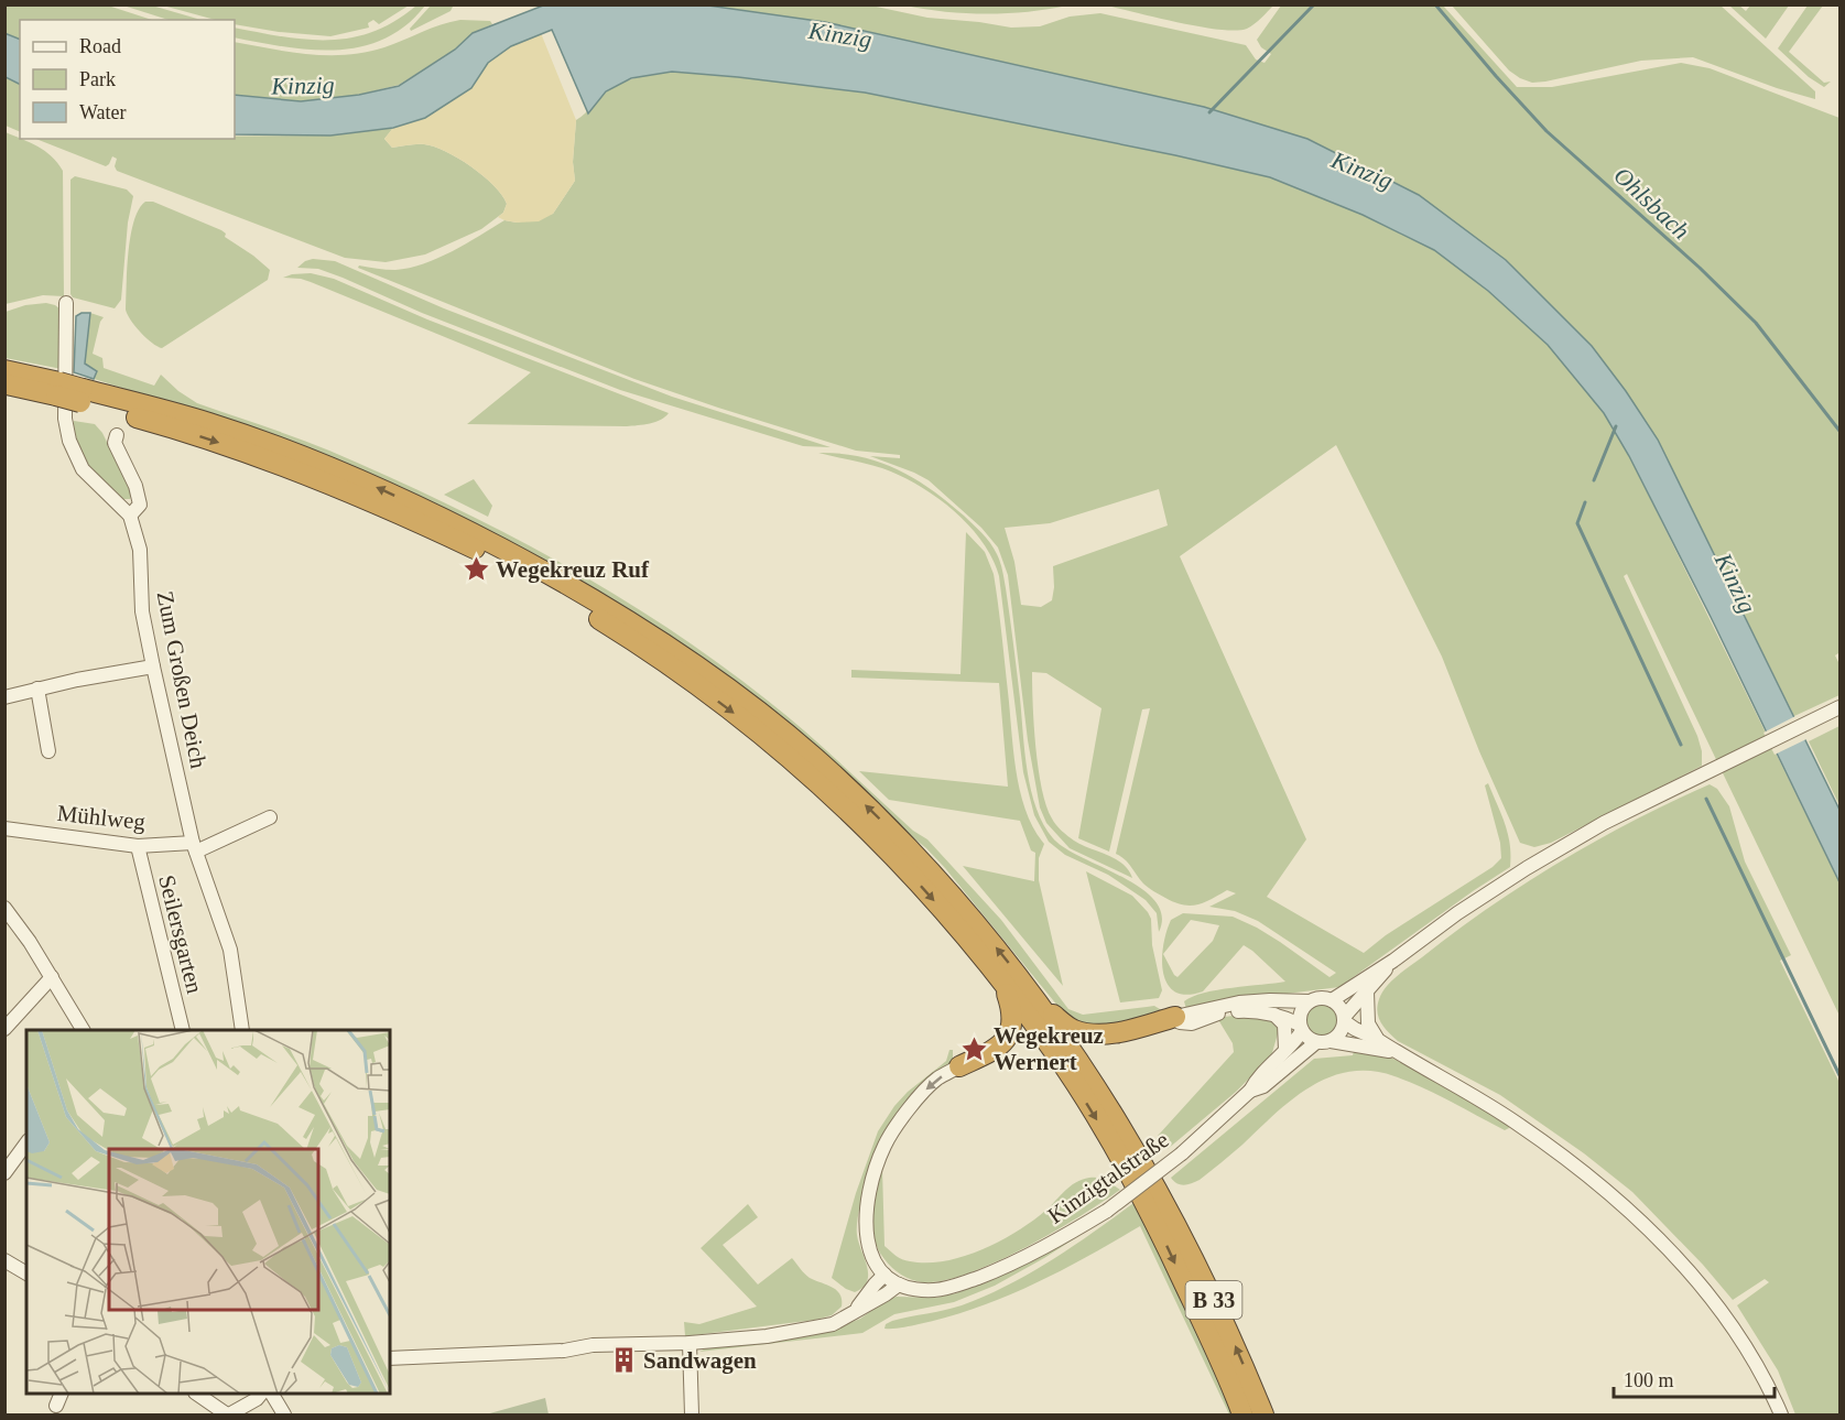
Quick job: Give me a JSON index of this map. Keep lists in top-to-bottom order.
{
  "streets": {
    "highway": ["B 33"],
    "street": [
      "Zum Großen Deich",
      "Mühlweg",
      "Seilersgarten",
      "Kinzigtalstraße"
    ]
  },
  "crossings": [
    ["Zum Großen Deich", "Mühlweg"],
    ["Mühlweg", "Seilersgarten"]
  ],
  "water": ["Kinzig", "Ohlsbach"],
  "places": {
    "place": ["Wegekreuz Ruf", "Wegekreuz Wernert"],
    "building": ["Sandwagen"]
  },
  "legend": ["Road", "Park", "Water"],
  "scale_bar": "100 m"
}
